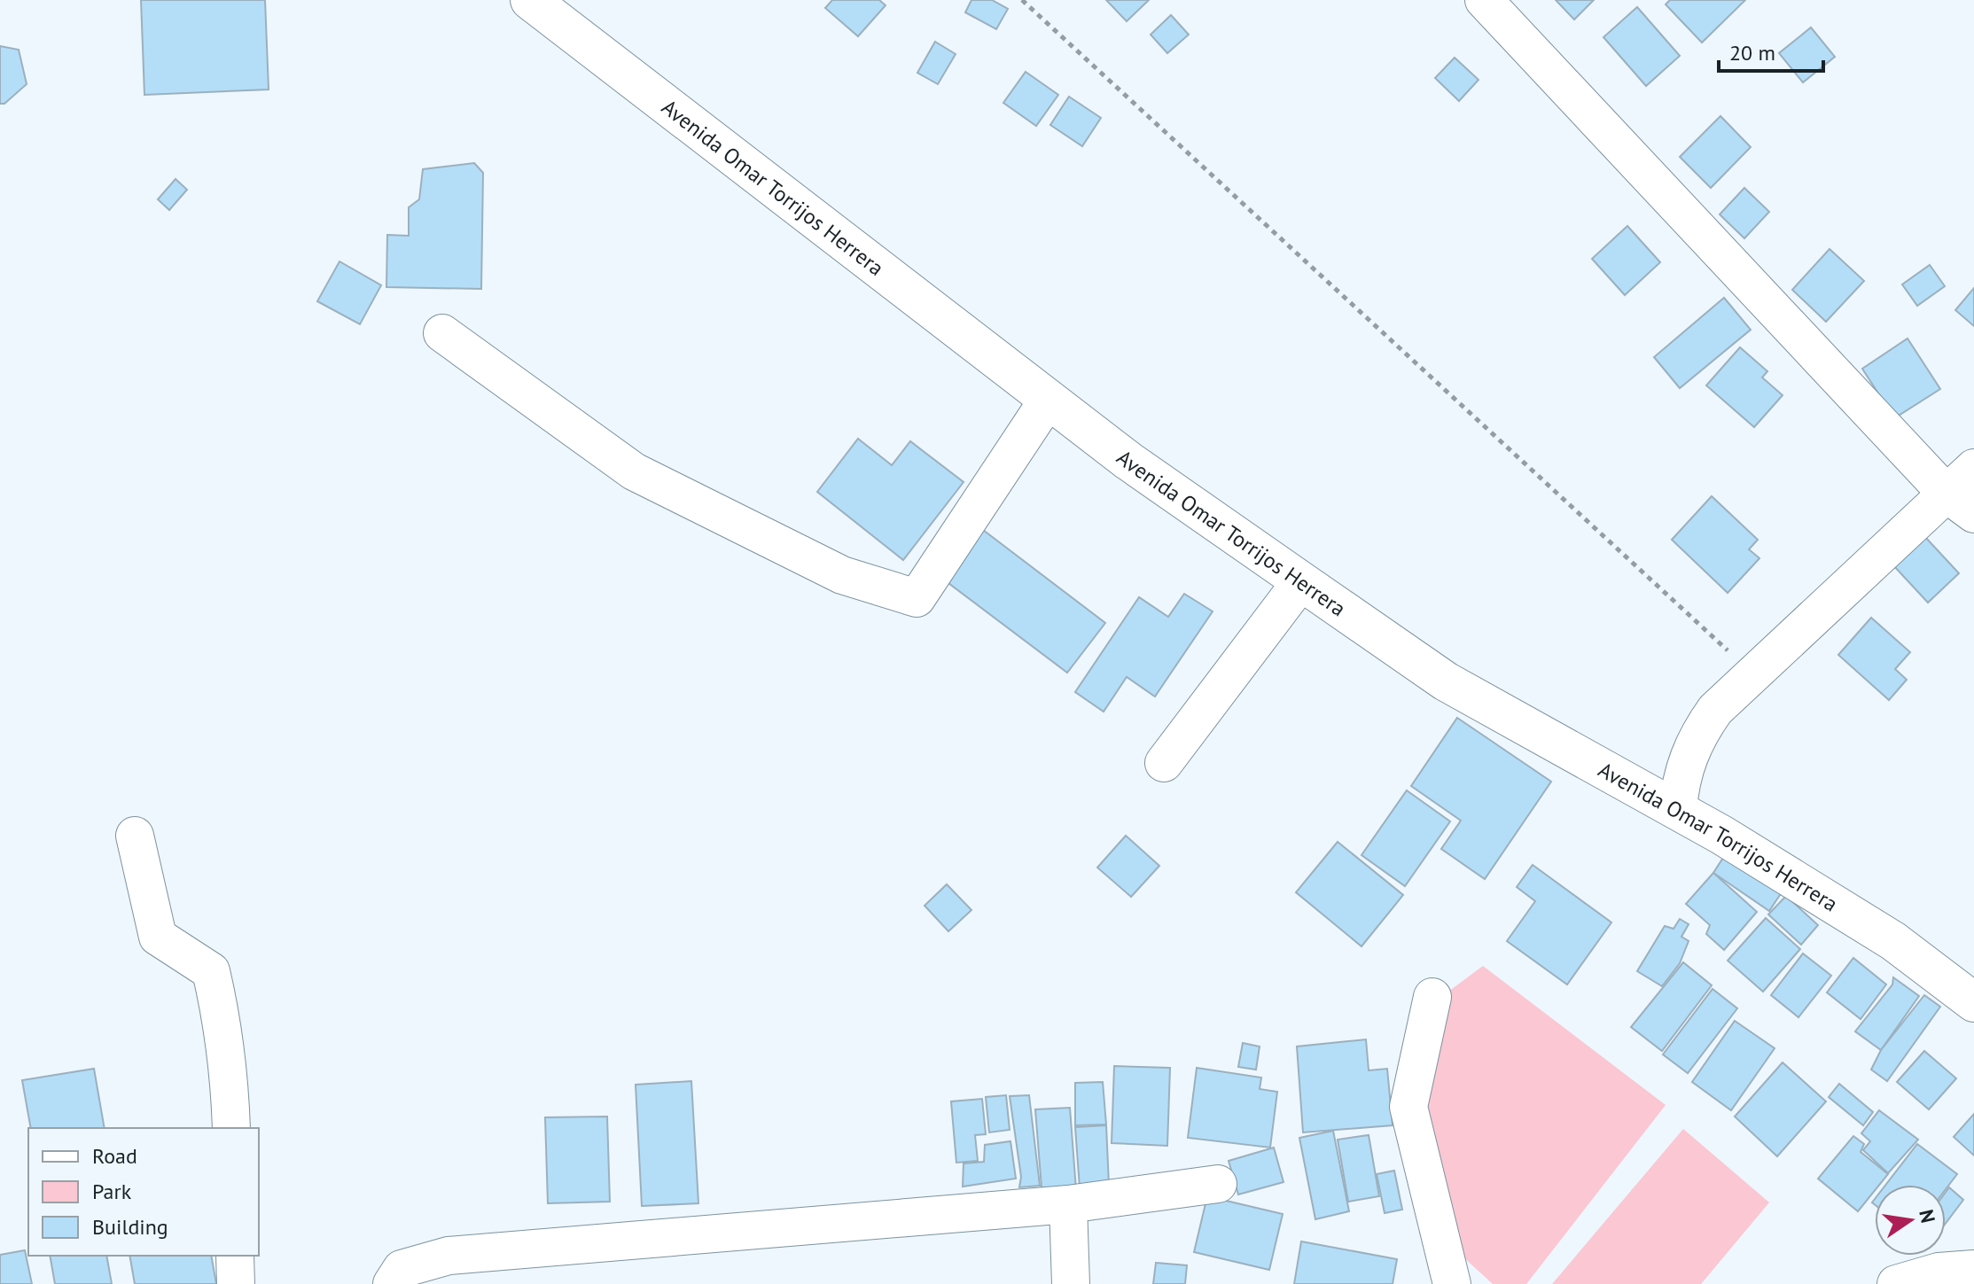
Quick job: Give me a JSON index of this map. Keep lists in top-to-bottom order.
{
  "streets": {
    "street": ["Avenida Omar Torrijos Herrera"]
  },
  "legend": ["Road", "Park", "Building"],
  "scale_bar": "20 m",
  "north": "right"
}
